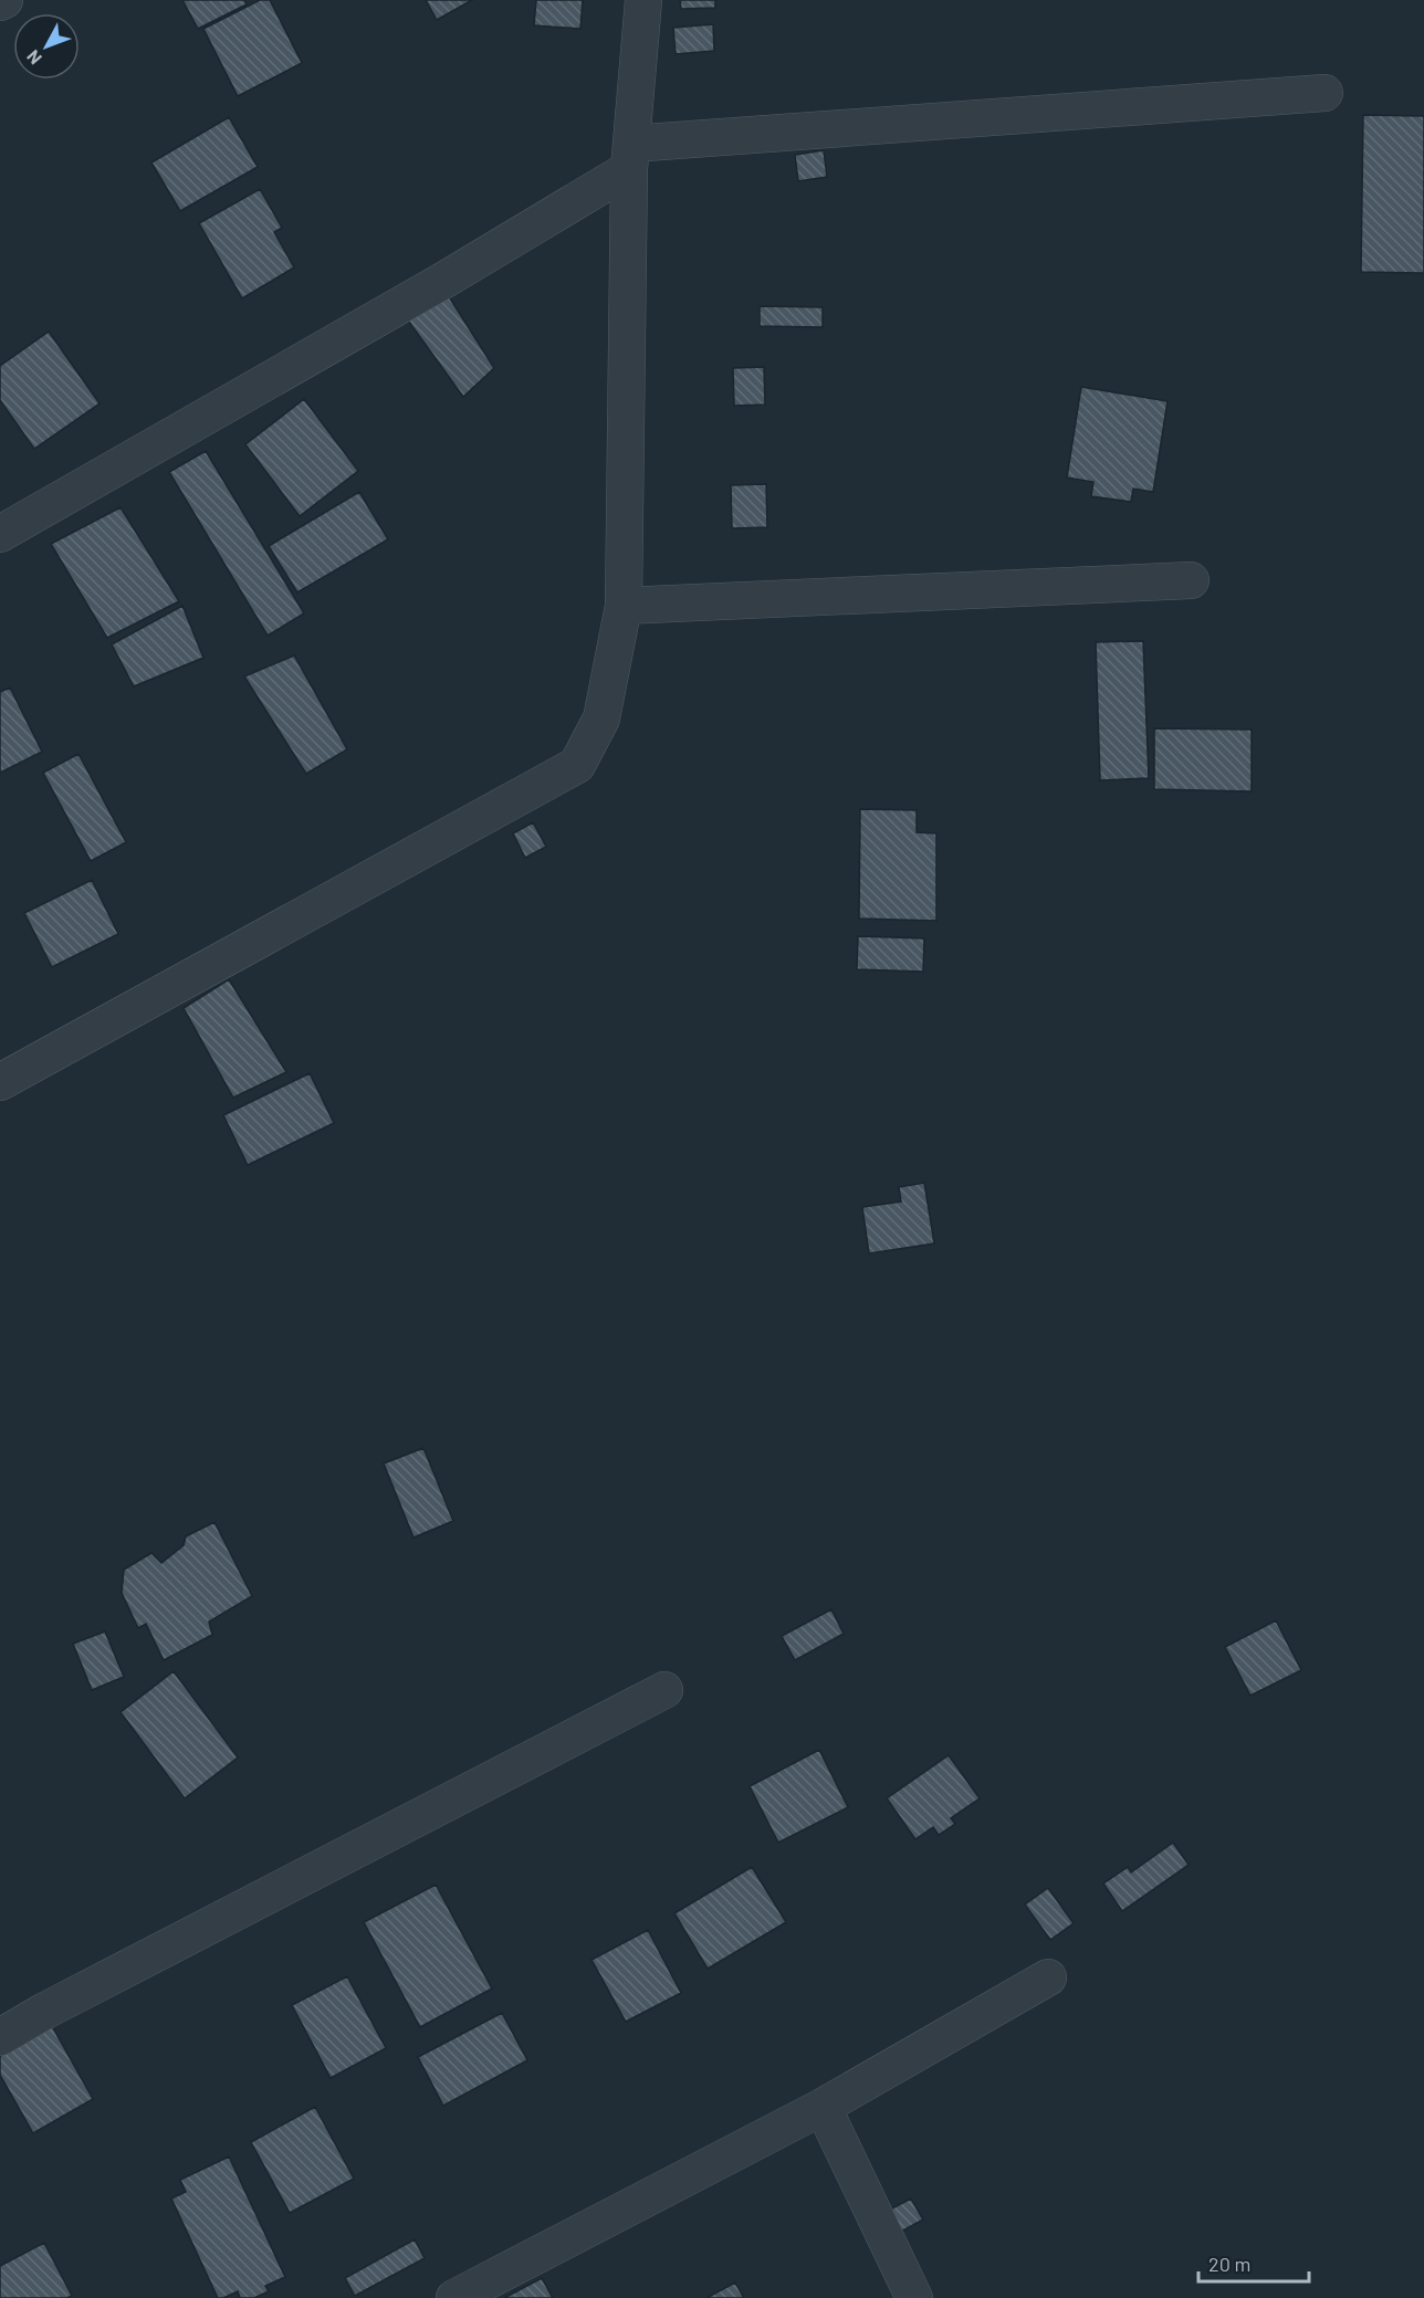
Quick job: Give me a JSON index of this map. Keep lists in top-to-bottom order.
{
  "scale_bar": "20 m",
  "north": "bottom left"
}
